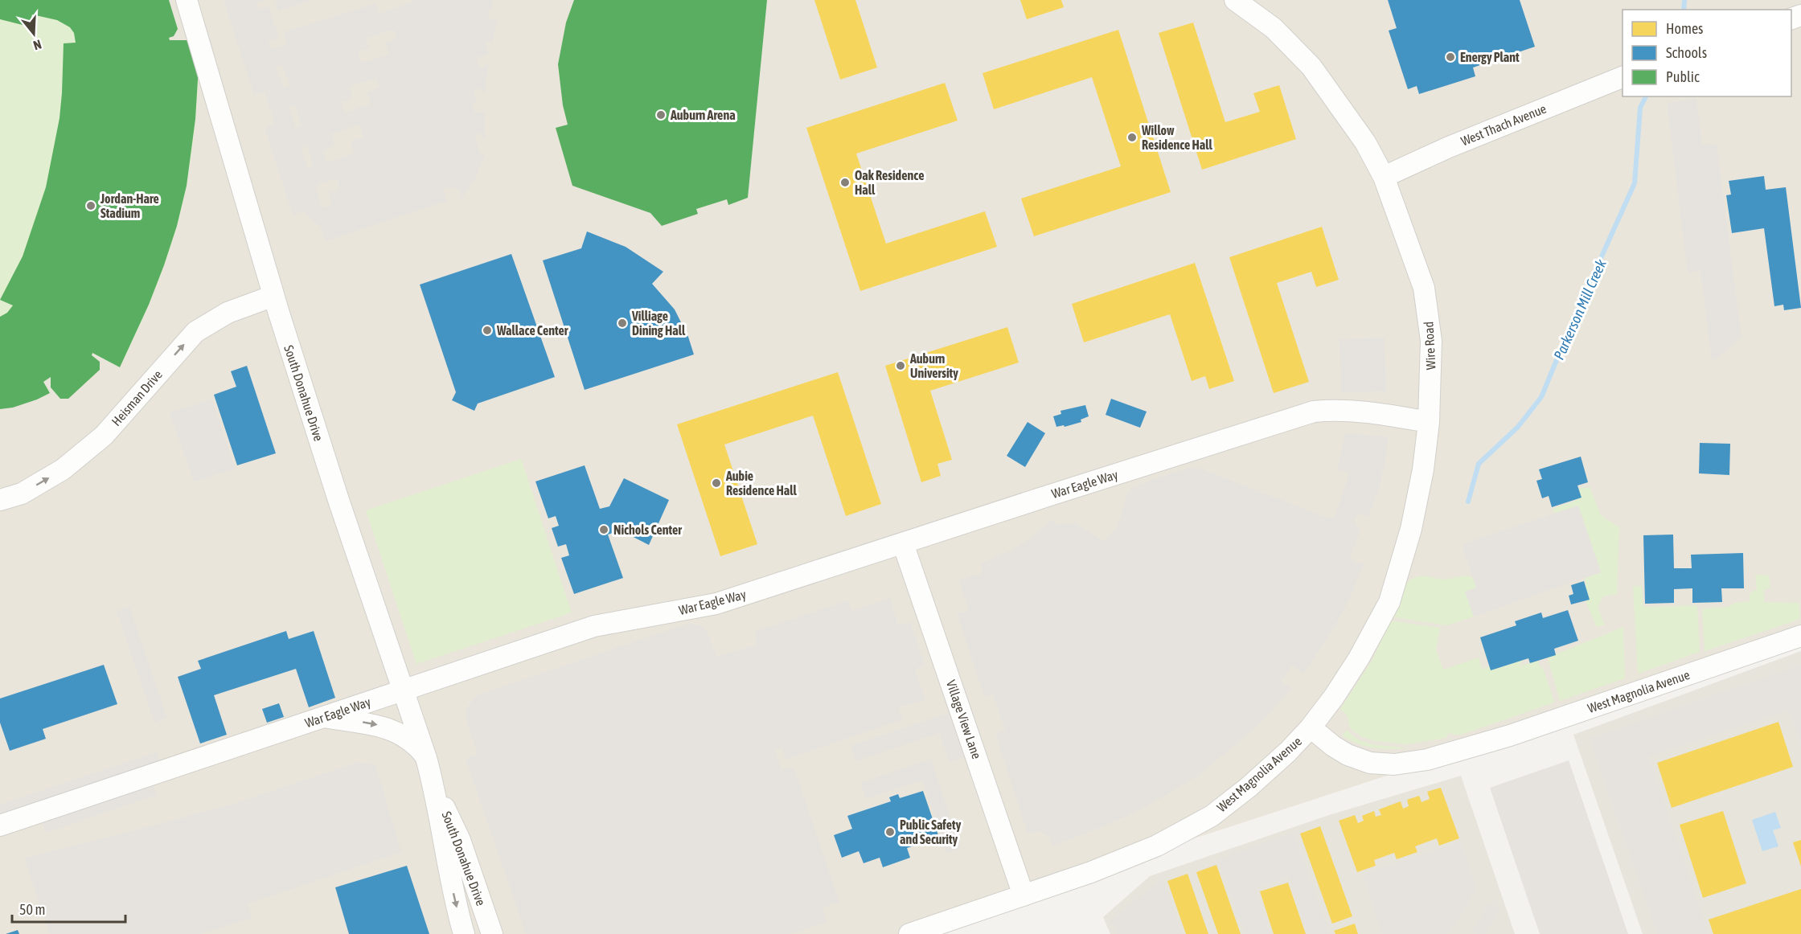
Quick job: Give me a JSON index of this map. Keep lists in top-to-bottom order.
{
  "streets": {
    "street": [
      "West Thach Avenue",
      "Wire Road",
      "South Donahue Drive",
      "Heisman Drive",
      "War Eagle Way",
      "West Magnolia Avenue",
      "Village View Lane"
    ]
  },
  "crossings": [
    ["West Thach Avenue", "Wire Road"],
    ["Wire Road", "War Eagle Way"],
    ["Wire Road", "West Magnolia Avenue"],
    ["South Donahue Drive", "Heisman Drive"],
    ["South Donahue Drive", "War Eagle Way"],
    ["War Eagle Way", "Village View Lane"],
    ["West Magnolia Avenue", "Village View Lane"]
  ],
  "one_way": ["Heisman Drive"],
  "water": ["Parkerson Mill Creek"],
  "places": [
    "Energy Plant",
    "Auburn Arena",
    "Willow Residence Hall",
    "Oak Residence Hall",
    "Jordan-Hare Stadium",
    "Villiage Dining Hall",
    "Wallace Center",
    "Auburn University",
    "Aubie Residence Hall",
    "Nichols Center",
    "Public Safety and Security"
  ],
  "legend": ["Homes", "Schools", "Public"],
  "scale_bar": "50 m",
  "north": "bottom"
}
